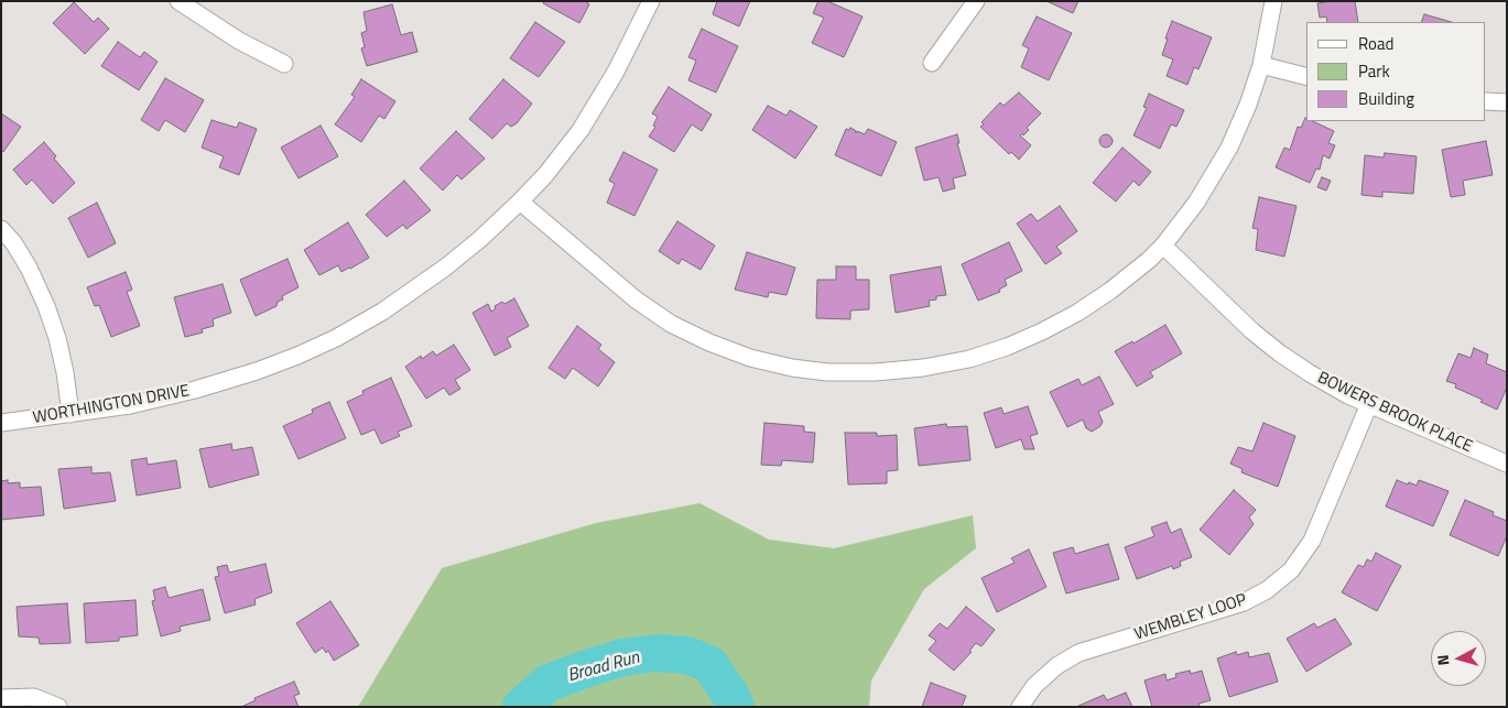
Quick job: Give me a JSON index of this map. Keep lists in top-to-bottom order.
{
  "streets": {
    "street": ["WORTHINGTON DRIVE", "BOWERS BROOK PLACE", "WEMBLEY LOOP"]
  },
  "crossings": [
    ["BOWERS BROOK PLACE", "WEMBLEY LOOP"]
  ],
  "water": ["Broad Run"],
  "legend": ["Road", "Park", "Building"],
  "north": "left"
}
